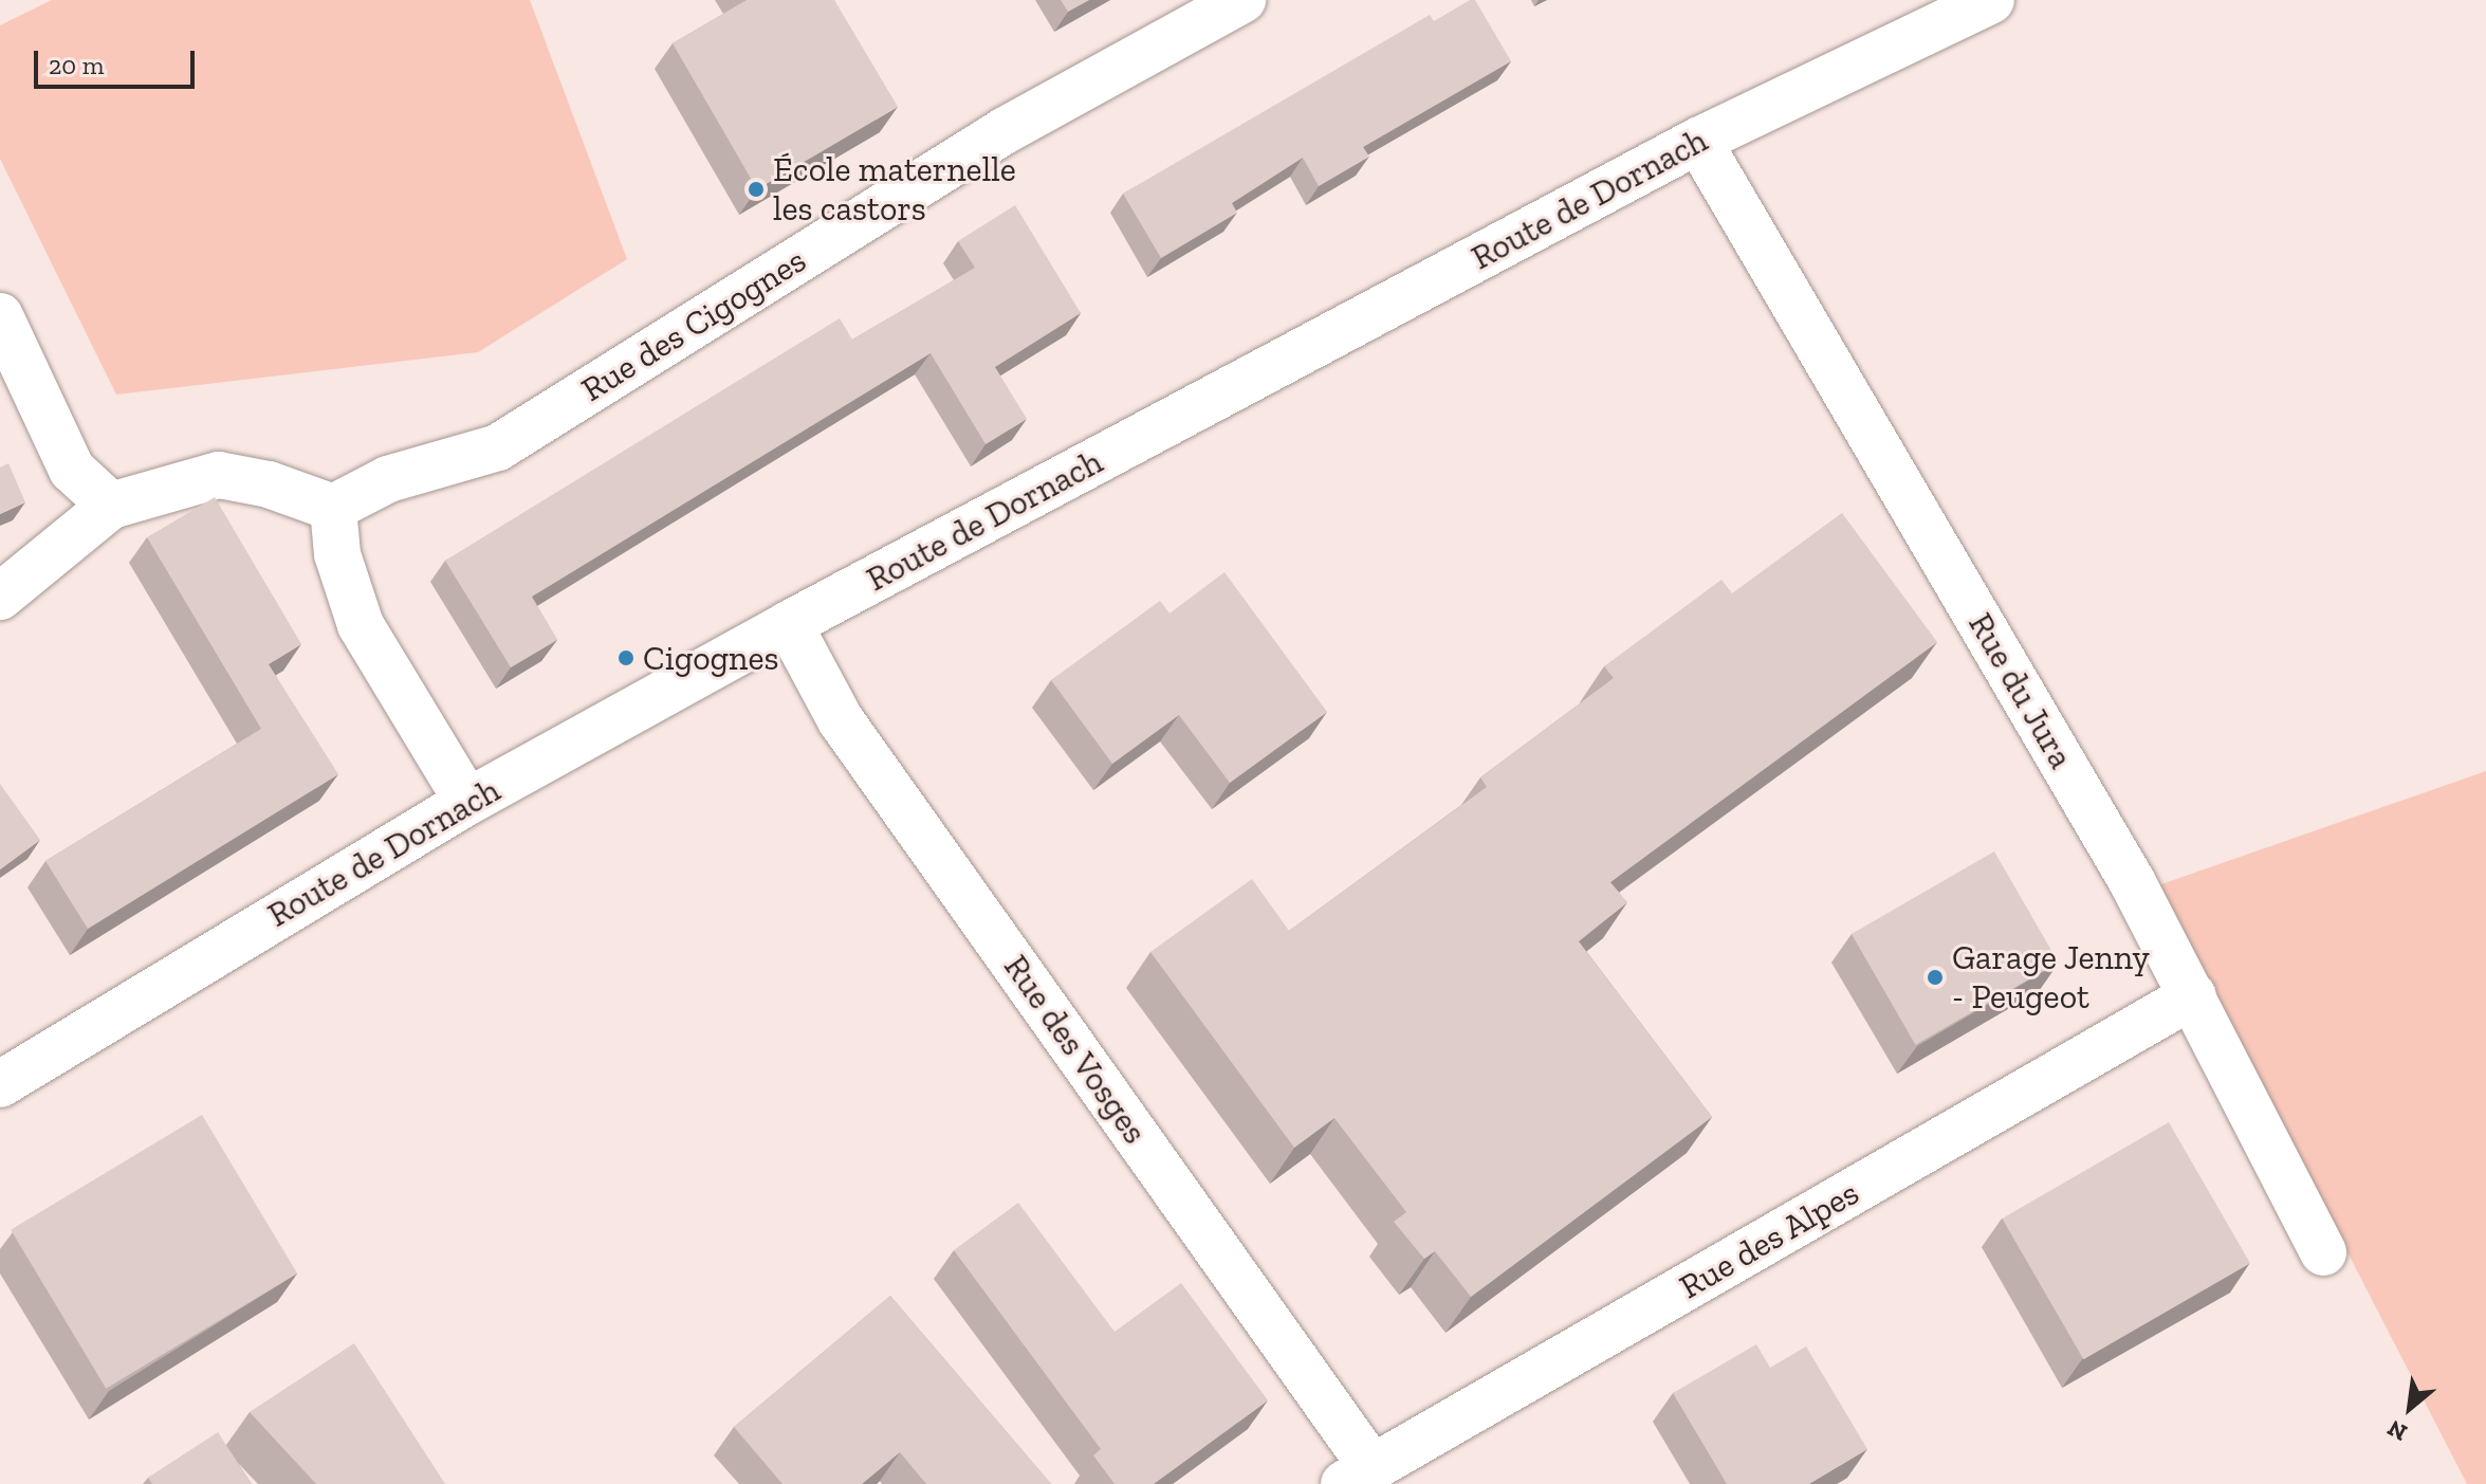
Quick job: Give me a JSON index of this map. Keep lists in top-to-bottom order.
{
  "streets": {
    "street": [
      "Route de Dornach",
      "Rue des Cigognes",
      "Rue du Jura",
      "Rue des Vosges",
      "Rue des Alpes"
    ]
  },
  "crossings": [
    ["Route de Dornach", "Rue du Jura"],
    ["Route de Dornach", "Rue des Vosges"],
    ["Rue du Jura", "Rue des Alpes"],
    ["Rue des Vosges", "Rue des Alpes"]
  ],
  "places": ["École maternelle les castors", "Cigognes", "Garage Jenny - Peugeot"],
  "scale_bar": "20 m",
  "north": "bottom left"
}
